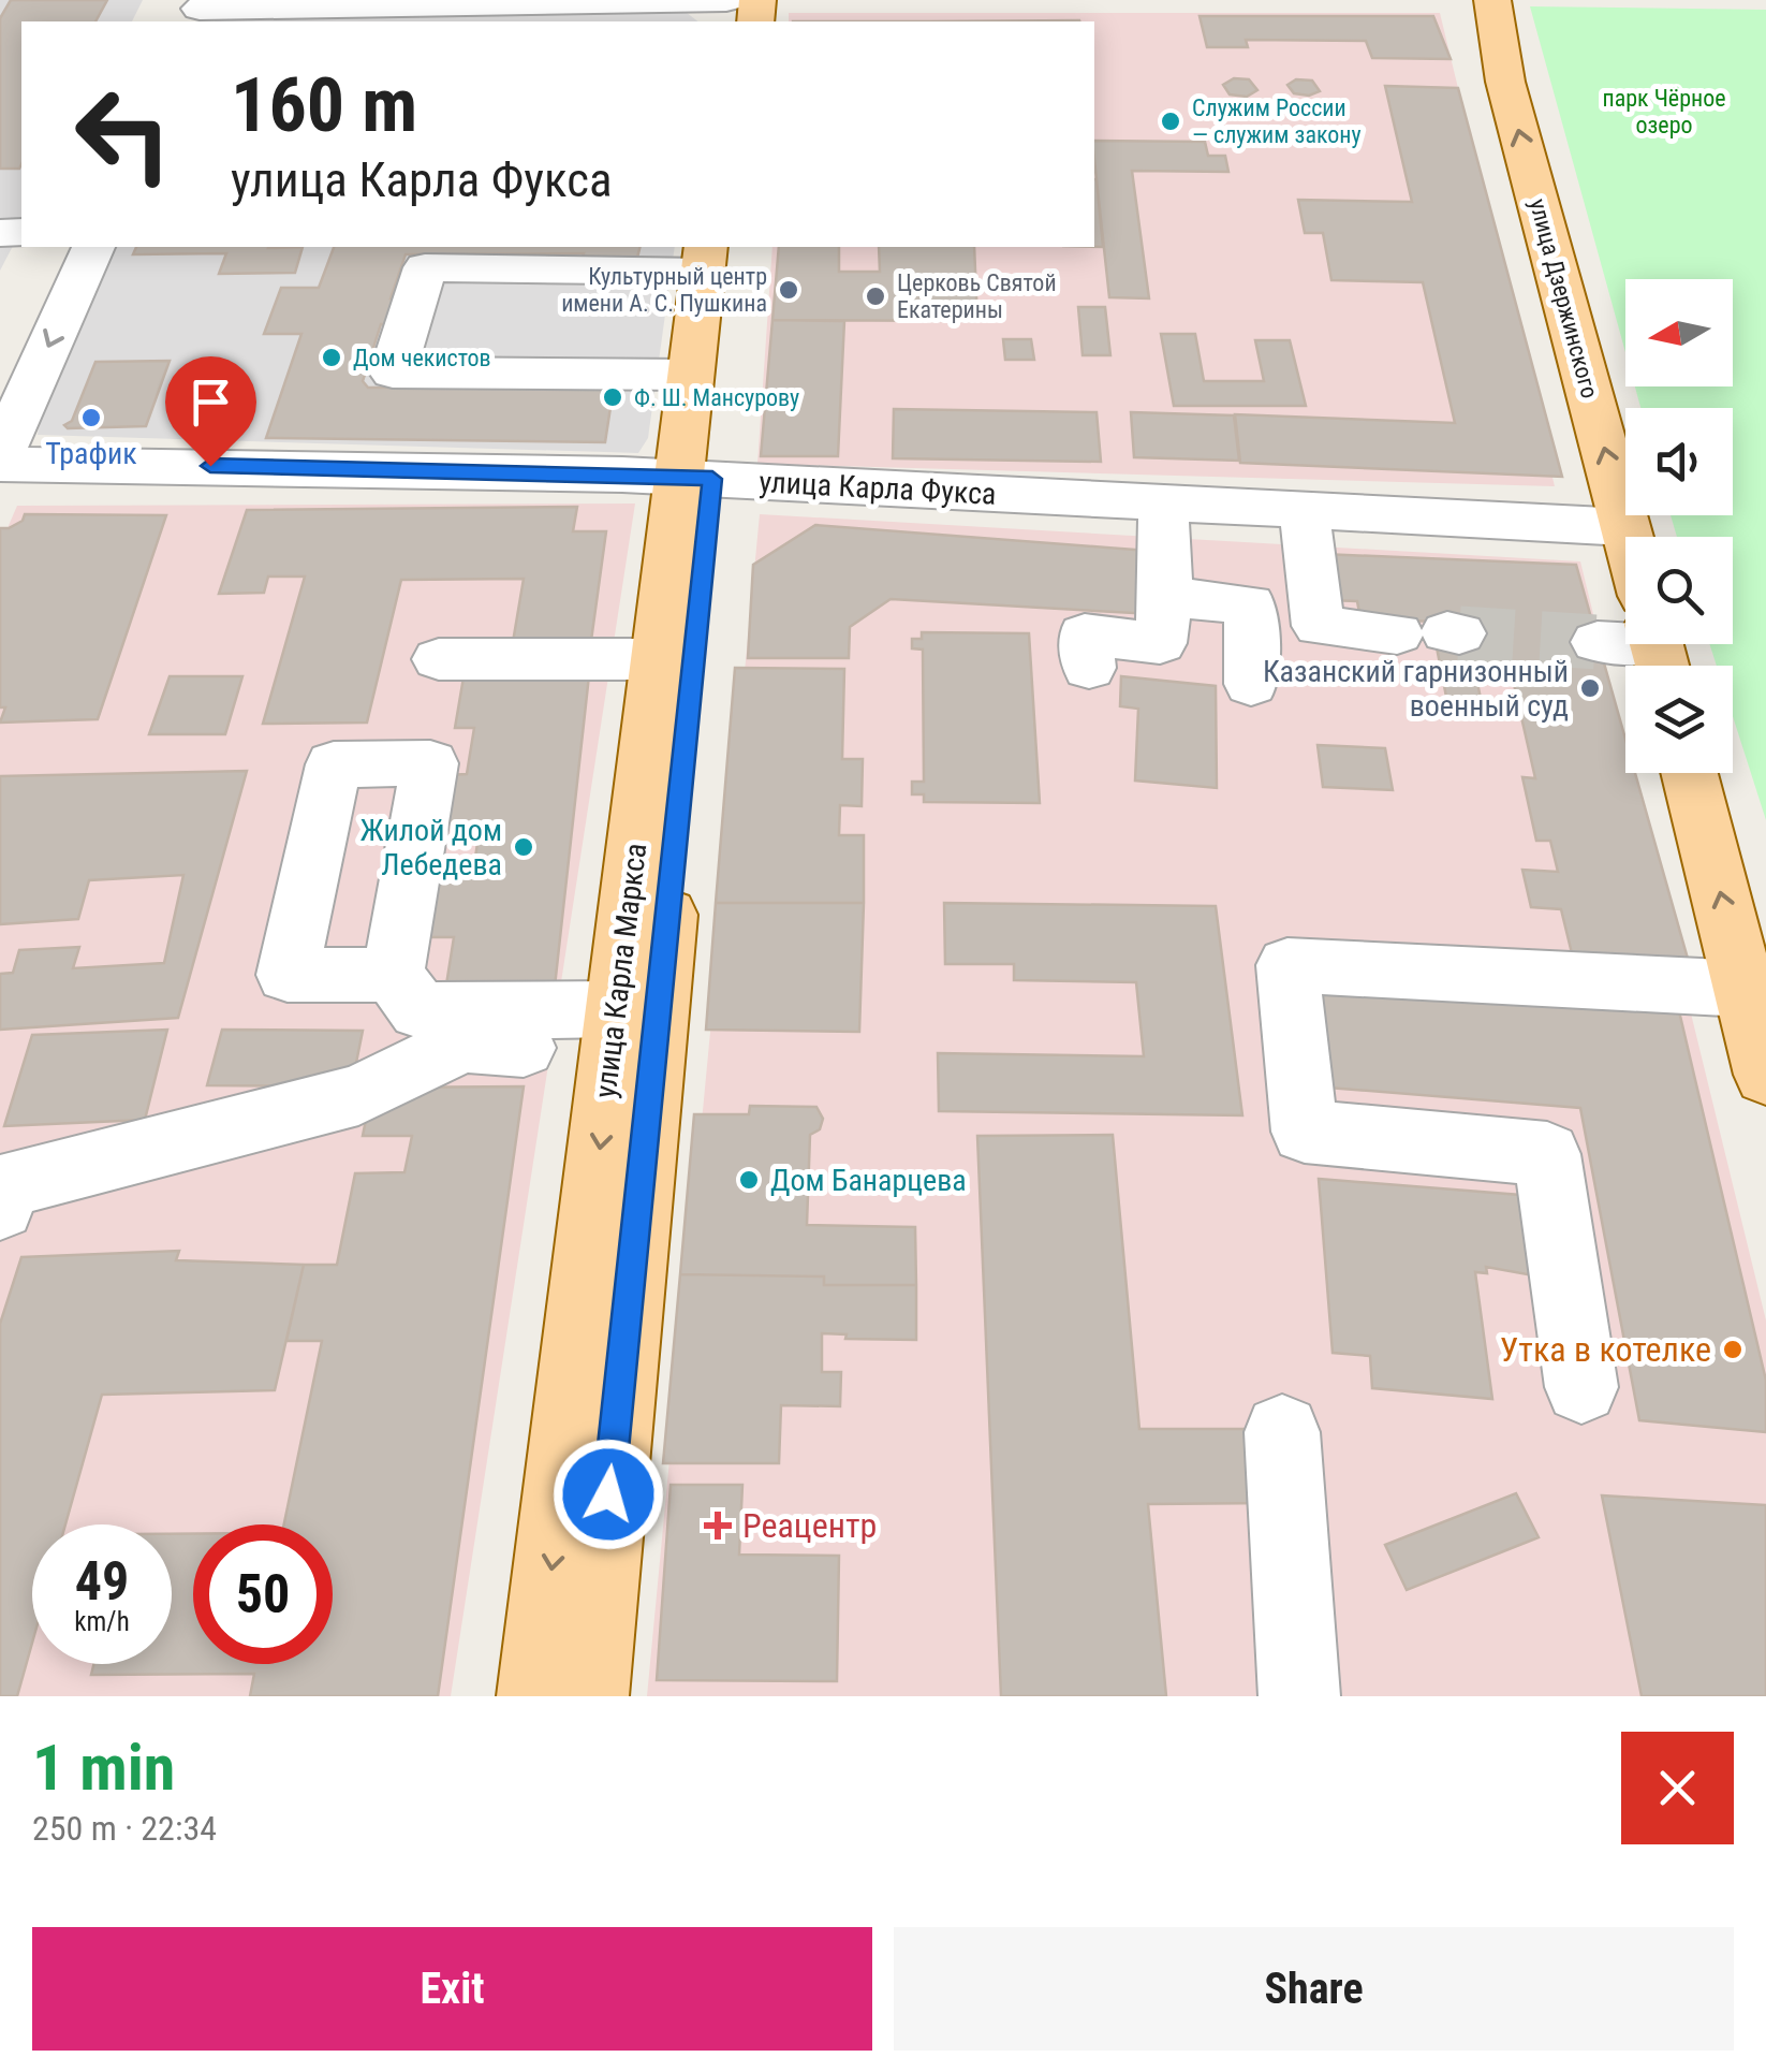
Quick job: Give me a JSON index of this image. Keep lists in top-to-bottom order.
{
  "streets": {
    "main road": ["улица Дзержинского", "улица Карла Маркса"],
    "street": ["улица Карла Фукса"]
  },
  "crossings": [
    ["улица Дзержинского", "улица Карла Фукса"],
    ["улица Карла Фукса", "улица Карла Маркса"]
  ],
  "one_way": ["улица Дзержинского"],
  "parks": ["парк Чёрное озеро"],
  "places": {
    "other": [
      "Служим России — служим закону",
      "Культурный центр имени А. С. Пушкина",
      "Церковь Святой Екатерины",
      "Дом чекистов",
      "Ф. Ш. Мансурову",
      "Трафик",
      "Казанский гарнизонный военный суд",
      "Жилой дом Лебедева",
      "Дом Банарцева",
      "Утка в котелке"
    ],
    "health": ["Реацентр"]
  },
  "north": "left",
  "page": {
    "turn": ["160 m", "улица Карла Фукса"],
    "speed": "49 km/h",
    "limit": "50",
    "heading": ["1 min", "250 m · 22:34"],
    "buttons": ["Exit", "Share"]
  }
}
